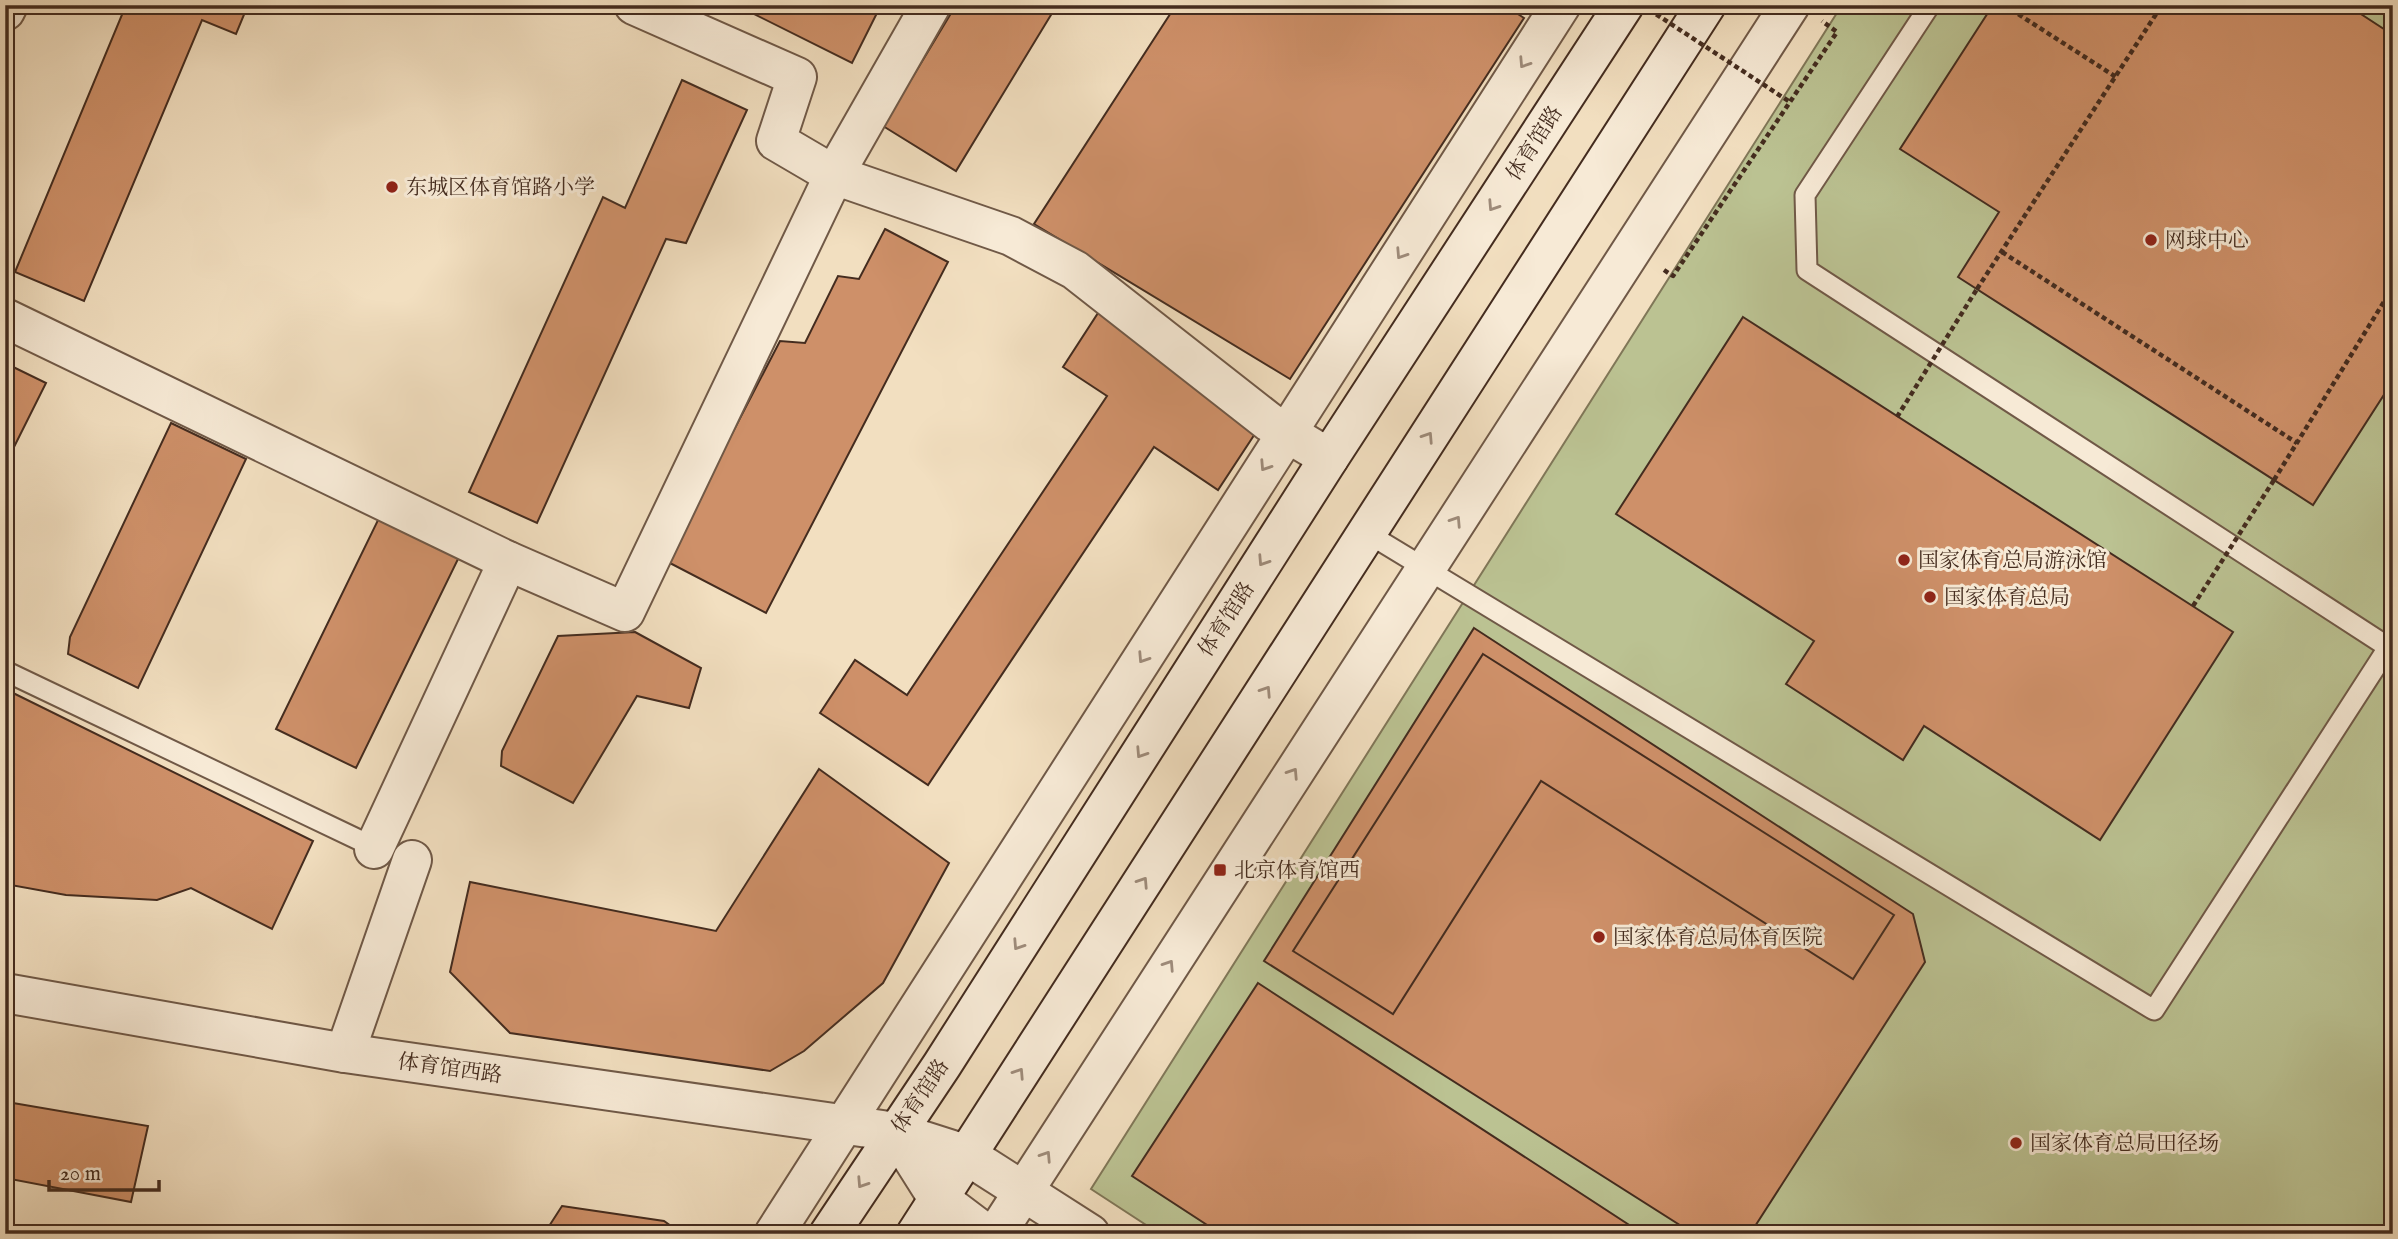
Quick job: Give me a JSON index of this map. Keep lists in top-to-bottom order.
{
  "streets": {
    "street": ["体育馆路", "体育馆西路"]
  },
  "crossings": [
    ["体育馆路", "体育馆西路"]
  ],
  "places": {
    "other": [
      "东城区体育馆路小学",
      "网球中心",
      "国家体育总局游泳馆",
      "国家体育总局",
      "国家体育总局体育医院",
      "国家体育总局田径场"
    ],
    "transit": ["北京体育馆西"]
  },
  "scale_bar": "20 m"
}
